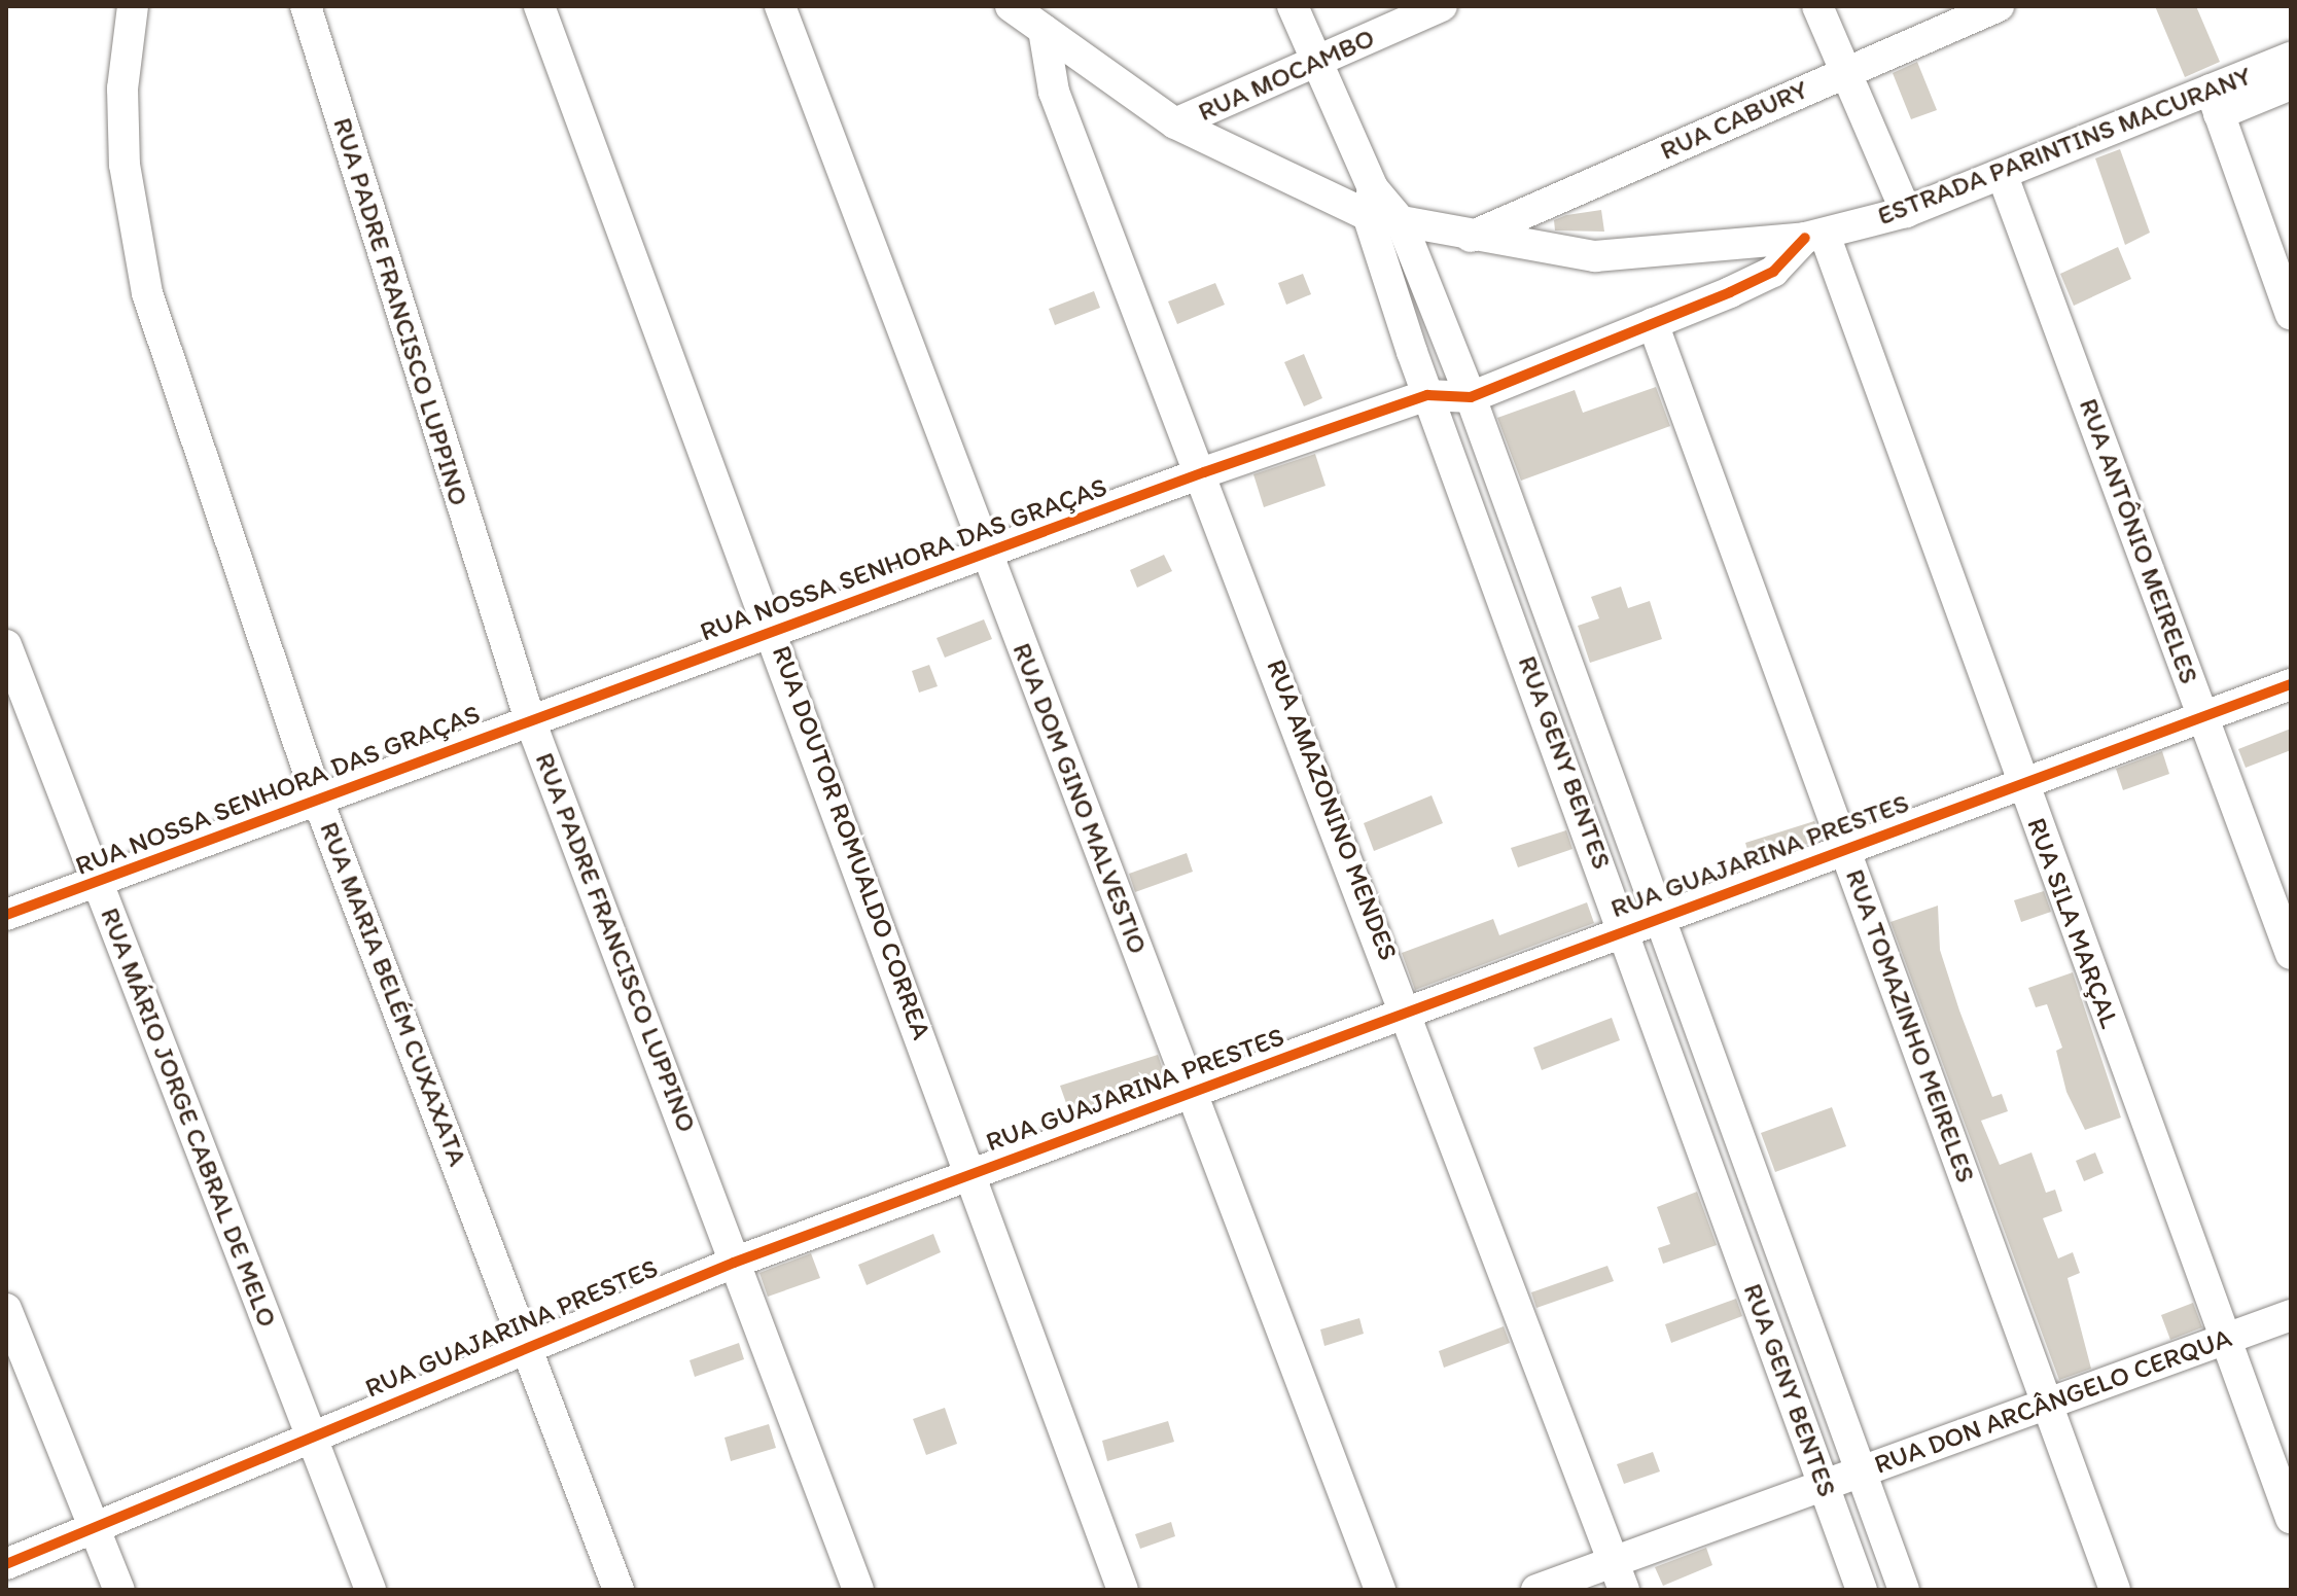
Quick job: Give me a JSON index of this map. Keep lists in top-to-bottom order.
{
  "streets": {
    "street": [
      "RUA MOCAMBO",
      "RUA CABURY",
      "ESTRADA PARINTINS MACURANY",
      "RUA PADRE FRANCISCO LUPPINO",
      "RUA ANTÔNIO MEIRELES",
      "RUA NOSSA SENHORA DAS GRAÇAS",
      "RUA GENY BENTES",
      "RUA DOM GINO MALVESTIO",
      "RUA AMAZONINO MENDES",
      "RUA DOUTOR ROMUALDO CORREA",
      "RUA GUAJARINA PRESTES",
      "RUA SILA MARÇAL",
      "RUA MARIA BELÉM CUXAXATA",
      "RUA TOMAZINHO MEIRELES",
      "RUA MÁRIO JORGE CABRAL DE MELO",
      "RUA DON ARCÂNGELO CERQUA"
    ]
  },
  "crossings": [
    ["RUA MOCAMBO", "ESTRADA PARINTINS MACURANY"],
    ["RUA MOCAMBO", "RUA GENY BENTES"],
    ["RUA CABURY", "ESTRADA PARINTINS MACURANY"],
    ["ESTRADA PARINTINS MACURANY", "RUA ANTÔNIO MEIRELES"],
    ["ESTRADA PARINTINS MACURANY", "RUA NOSSA SENHORA DAS GRAÇAS"],
    ["ESTRADA PARINTINS MACURANY", "RUA GENY BENTES"],
    ["ESTRADA PARINTINS MACURANY", "RUA AMAZONINO MENDES"],
    ["ESTRADA PARINTINS MACURANY", "RUA SILA MARÇAL"],
    ["RUA PADRE FRANCISCO LUPPINO", "RUA NOSSA SENHORA DAS GRAÇAS"],
    ["RUA PADRE FRANCISCO LUPPINO", "RUA GUAJARINA PRESTES"],
    ["RUA ANTÔNIO MEIRELES", "RUA GUAJARINA PRESTES"],
    ["RUA NOSSA SENHORA DAS GRAÇAS", "RUA GENY BENTES"],
    ["RUA NOSSA SENHORA DAS GRAÇAS", "RUA DOM GINO MALVESTIO"],
    ["RUA NOSSA SENHORA DAS GRAÇAS", "RUA AMAZONINO MENDES"],
    ["RUA NOSSA SENHORA DAS GRAÇAS", "RUA DOUTOR ROMUALDO CORREA"],
    ["RUA NOSSA SENHORA DAS GRAÇAS", "RUA SILA MARÇAL"],
    ["RUA NOSSA SENHORA DAS GRAÇAS", "RUA MARIA BELÉM CUXAXATA"],
    ["RUA NOSSA SENHORA DAS GRAÇAS", "RUA TOMAZINHO MEIRELES"],
    ["RUA NOSSA SENHORA DAS GRAÇAS", "RUA MÁRIO JORGE CABRAL DE MELO"],
    ["RUA GENY BENTES", "RUA GUAJARINA PRESTES"],
    ["RUA GENY BENTES", "RUA DON ARCÂNGELO CERQUA"],
    ["RUA DOM GINO MALVESTIO", "RUA GUAJARINA PRESTES"],
    ["RUA AMAZONINO MENDES", "RUA GUAJARINA PRESTES"],
    ["RUA AMAZONINO MENDES", "RUA DON ARCÂNGELO CERQUA"],
    ["RUA DOUTOR ROMUALDO CORREA", "RUA GUAJARINA PRESTES"],
    ["RUA GUAJARINA PRESTES", "RUA SILA MARÇAL"],
    ["RUA GUAJARINA PRESTES", "RUA MARIA BELÉM CUXAXATA"],
    ["RUA GUAJARINA PRESTES", "RUA TOMAZINHO MEIRELES"],
    ["RUA GUAJARINA PRESTES", "RUA MÁRIO JORGE CABRAL DE MELO"],
    ["RUA SILA MARÇAL", "RUA DON ARCÂNGELO CERQUA"],
    ["RUA TOMAZINHO MEIRELES", "RUA DON ARCÂNGELO CERQUA"]
  ]
}
